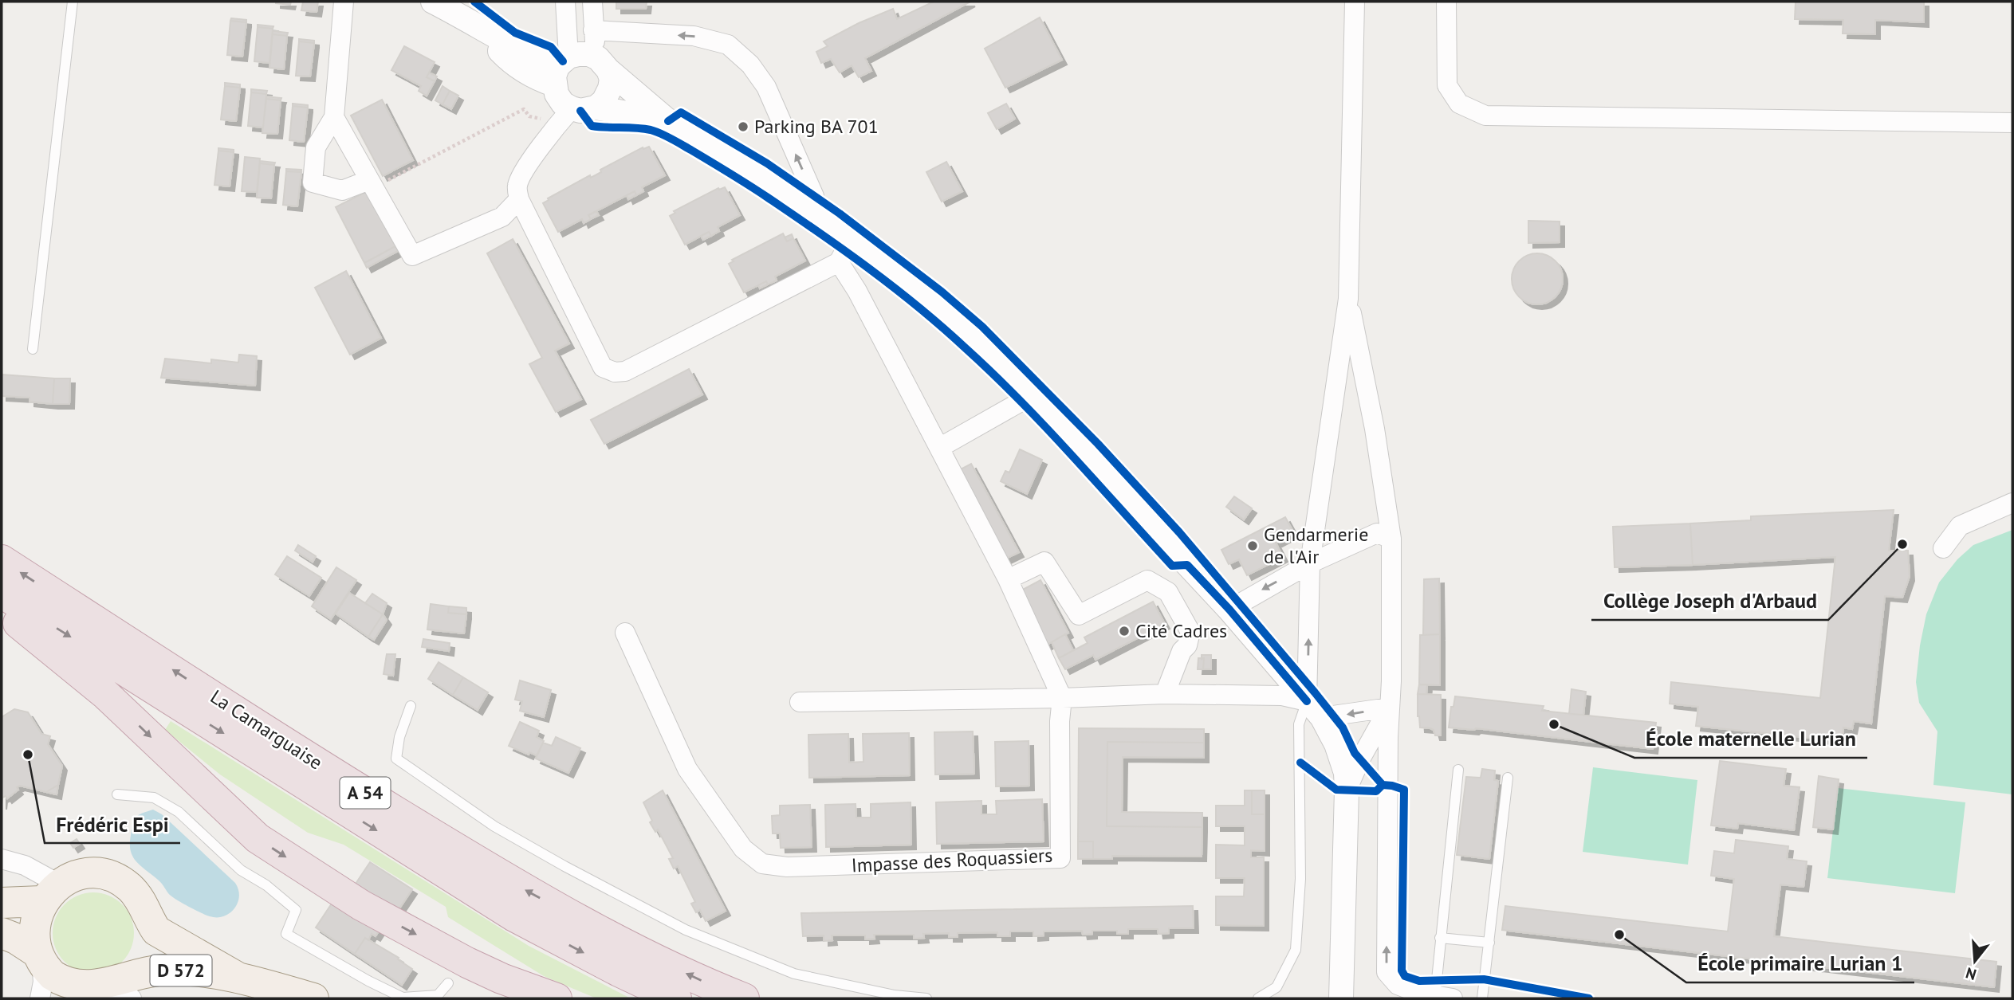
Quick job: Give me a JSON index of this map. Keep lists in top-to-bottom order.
{
  "streets": {
    "highway": ["La Camarguaise", "A 54"],
    "main road": ["D 572"],
    "street": ["Impasse des Roquassiers"]
  },
  "places": [
    "Parking BA 701",
    "Collège Joseph d'Arbaud",
    "Gendarmerie de l'Air",
    "Cité Cadres",
    "École maternelle Lurian",
    "Frédéric Espi",
    "École primaire Lurian 1"
  ],
  "north": "bottom"
}
